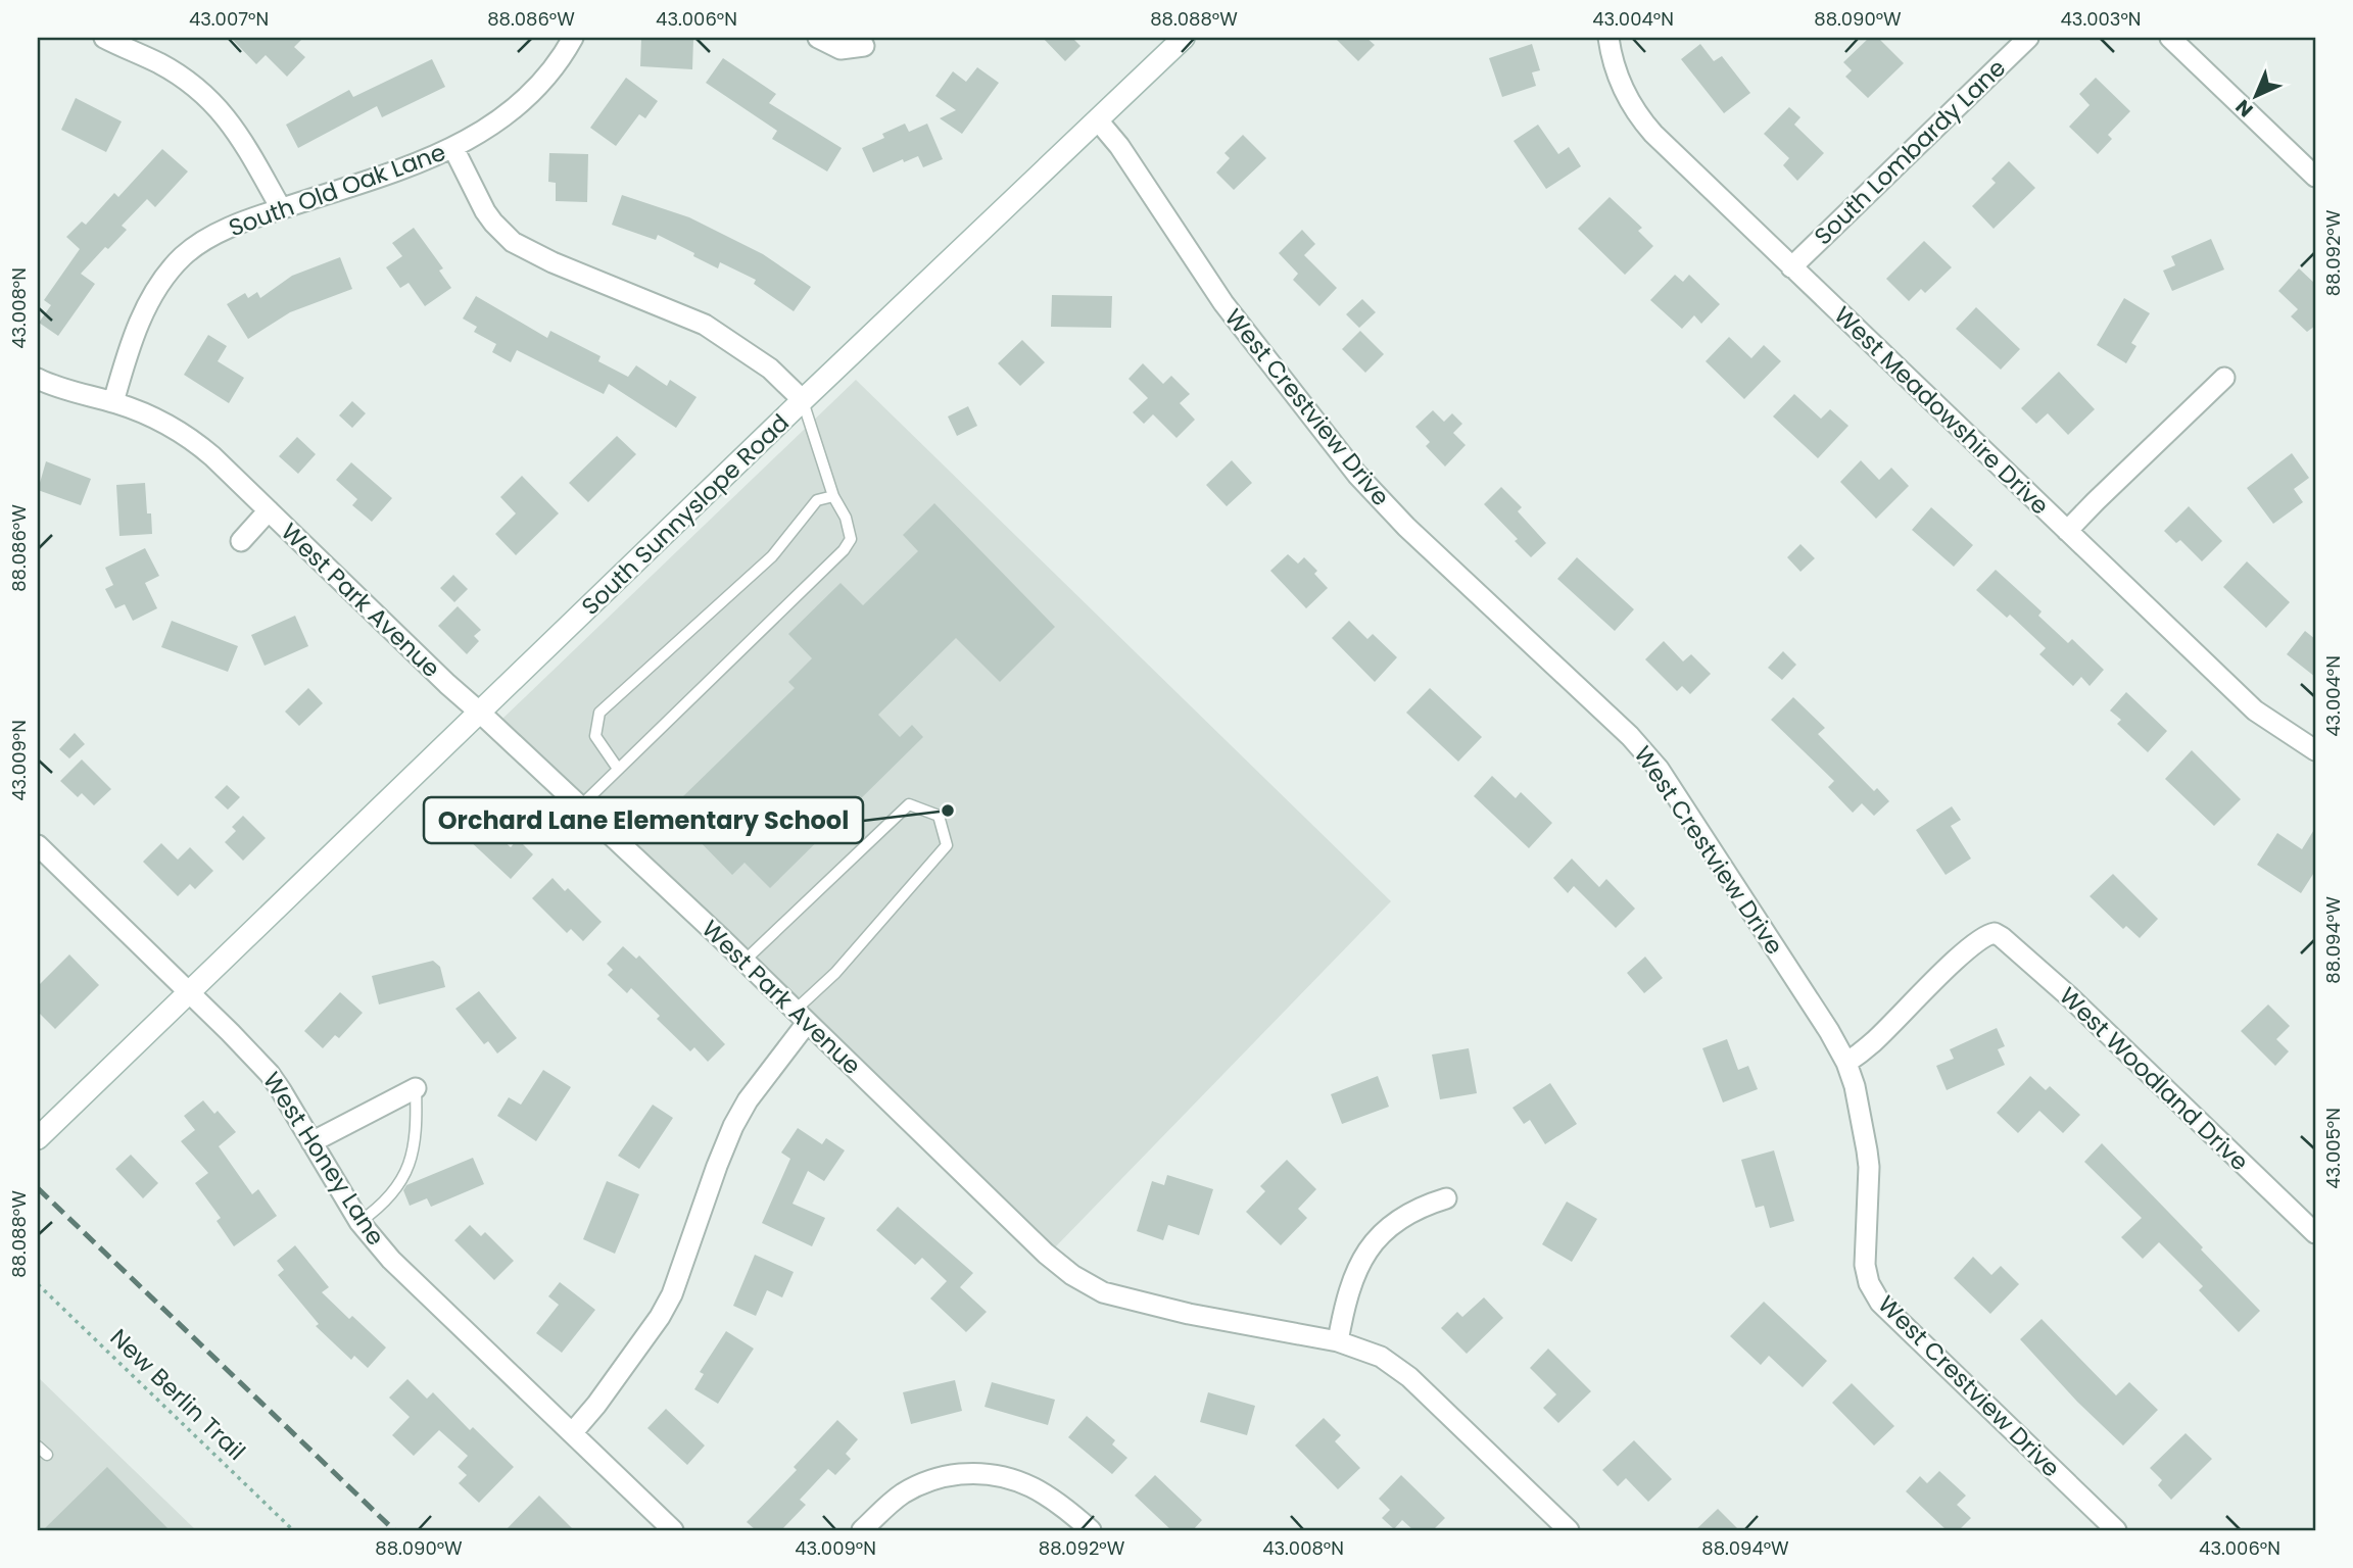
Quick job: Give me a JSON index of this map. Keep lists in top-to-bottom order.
{
  "streets": {
    "street": [
      "South Lombardy Lane",
      "South Old Oak Lane",
      "West Crestview Drive",
      "West Meadowshire Drive",
      "South Sunnyslope Road",
      "West Park Avenue",
      "West Woodland Drive",
      "West Honey Lane"
    ],
    "path": ["New Berlin Trail"]
  },
  "crossings": [
    ["South Lombardy Lane", "West Meadowshire Drive"],
    ["South Old Oak Lane", "West Park Avenue"],
    ["West Crestview Drive", "South Sunnyslope Road"],
    ["West Crestview Drive", "West Woodland Drive"],
    ["South Sunnyslope Road", "West Park Avenue"],
    ["South Sunnyslope Road", "West Honey Lane"]
  ],
  "places": ["Orchard Lane Elementary School"],
  "north": "bottom left",
  "coordinates": [
    "43.007°N",
    "88.086°W",
    "43.006°N",
    "88.088°W",
    "43.004°N",
    "88.090°W",
    "43.003°N",
    "88.092°W",
    "43.008°N",
    "43.009°N",
    "88.094°W",
    "43.005°N"
  ]
}
